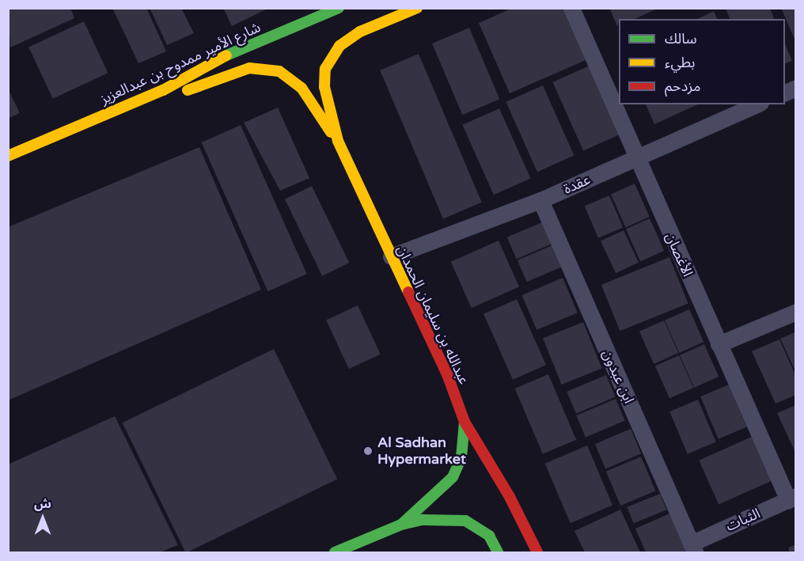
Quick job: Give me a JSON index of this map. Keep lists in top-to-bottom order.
{
  "streets": {
    "street": [
      "شارع الأمير ممدوح بن عبدالعزيز",
      "عقدة",
      "الأغصان",
      "عبدالله بن سليمان الحمدان",
      "ابن عبدون",
      "الثبات"
    ]
  },
  "crossings": [
    ["عقدة", "الأغصان"],
    ["عقدة", "عبدالله بن سليمان الحمدان"],
    ["عقدة", "ابن عبدون"],
    ["الأغصان", "الثبات"],
    ["ابن عبدون", "الثبات"]
  ],
  "places": ["Al Sadhan Hypermarket"],
  "legend": ["سالك", "بطيء", "مزدحم"],
  "north": "top"
}
